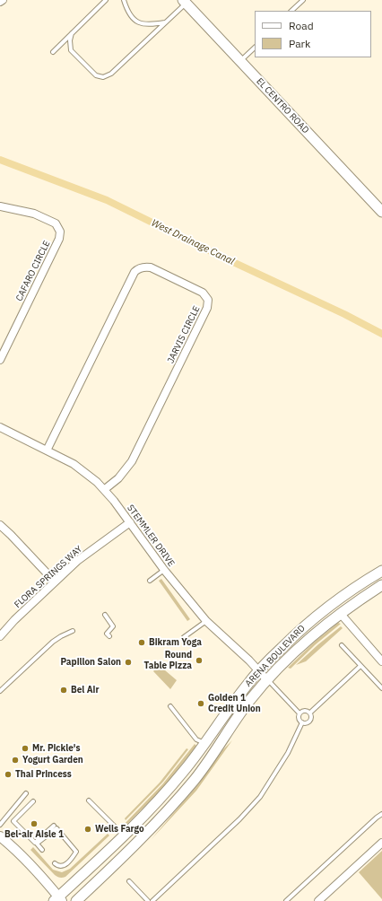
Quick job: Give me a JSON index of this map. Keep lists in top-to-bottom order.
{
  "streets": {
    "main road": ["EL CENTRO ROAD", "ARENA BOULEVARD"],
    "street": [
      "CAFARO CIRCLE",
      "JARVIS CIRCLE",
      "STEMMLER DRIVE",
      "FLORA SPRINGS WAY"
    ]
  },
  "crossings": [
    ["JARVIS CIRCLE", "STEMMLER DRIVE"],
    ["STEMMLER DRIVE", "FLORA SPRINGS WAY"],
    ["STEMMLER DRIVE", "ARENA BOULEVARD"]
  ],
  "water": ["West Drainage Canal"],
  "places": [
    "Bikram Yoga",
    "Round Table Pizza",
    "Papillon Salon",
    "Bel Air",
    "Golden 1 Credit Union",
    "Mr. Pickle's",
    "Yogurt Garden",
    "Thai Princess",
    "Bel-air Aisle 1",
    "Wells Fargo"
  ],
  "legend": ["Road", "Park"]
}
